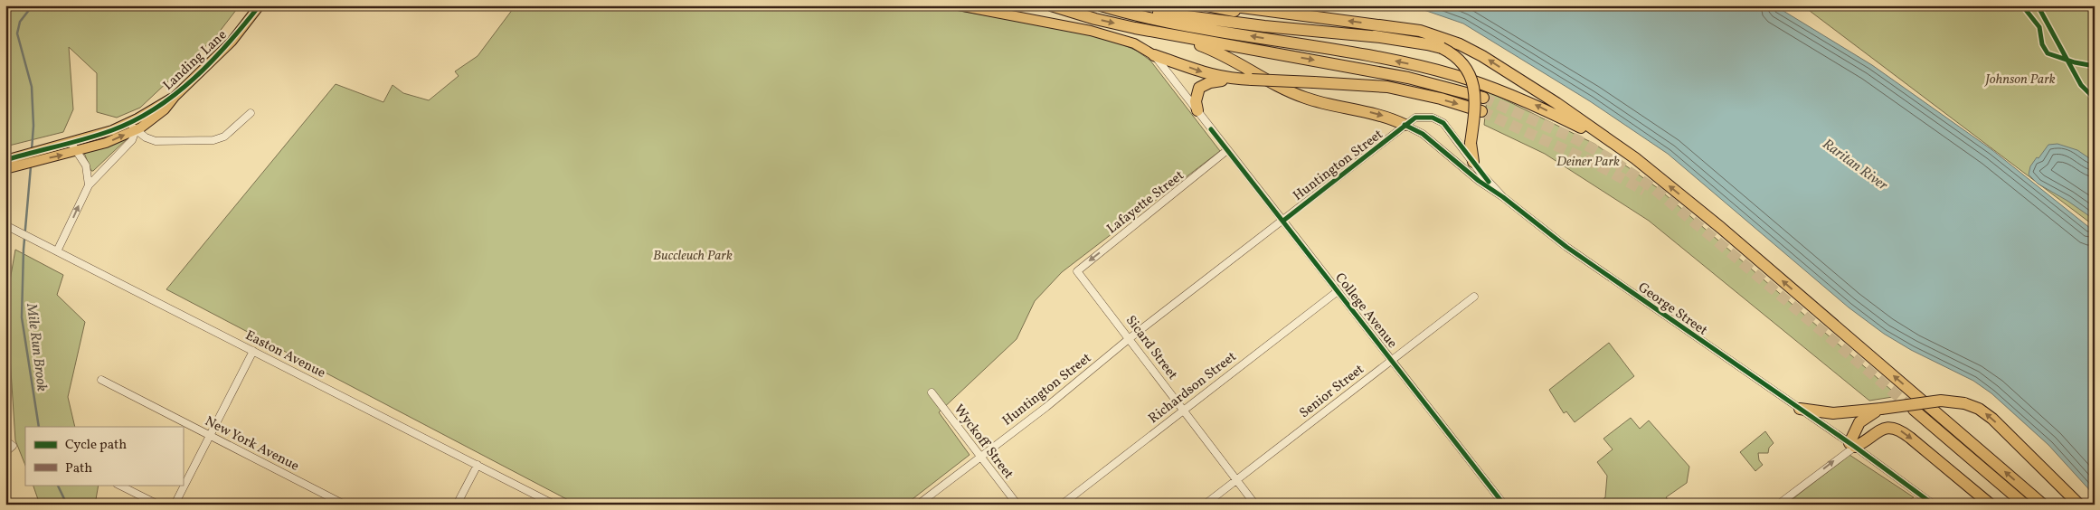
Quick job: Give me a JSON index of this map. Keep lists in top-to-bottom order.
{
  "streets": {
    "main road": ["Landing Lane"],
    "street": [
      "Huntington Street",
      "Lafayette Street",
      "George Street",
      "College Avenue",
      "Sicard Street",
      "Easton Avenue",
      "Richardson Street",
      "Senior Street",
      "Wyckoff Street",
      "New York Avenue"
    ]
  },
  "crossings": [
    ["Landing Lane", "Easton Avenue"],
    ["Huntington Street", "George Street"],
    ["Huntington Street", "College Avenue"],
    ["Huntington Street", "Sicard Street"],
    ["Huntington Street", "Wyckoff Street"],
    ["Lafayette Street", "College Avenue"],
    ["Lafayette Street", "Sicard Street"],
    ["College Avenue", "Richardson Street"],
    ["College Avenue", "Senior Street"],
    ["Sicard Street", "Richardson Street"],
    ["Sicard Street", "Senior Street"]
  ],
  "one_way": ["Lafayette Street"],
  "water": ["Raritan River", "Mile Run Brook"],
  "parks": ["Johnson Park", "Deiner Park", "Buccleuch Park"],
  "legend": ["Cycle path", "Path"]
}
